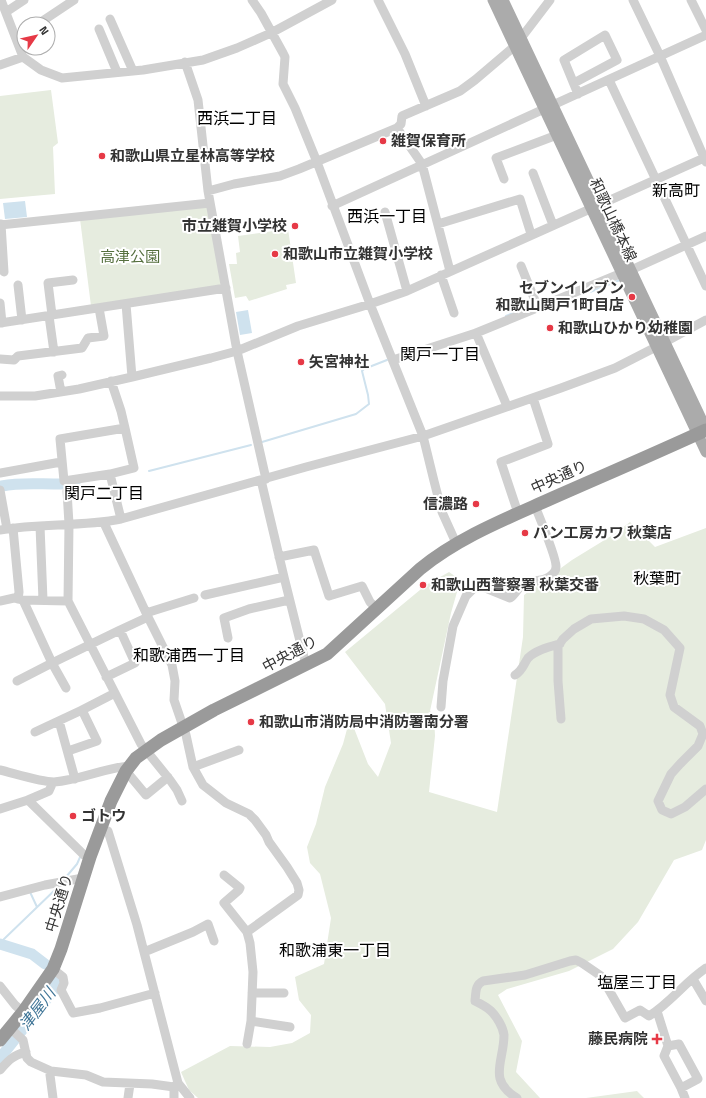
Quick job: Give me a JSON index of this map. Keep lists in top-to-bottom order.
{
  "streets": {
    "highway": ["中央通り"],
    "main road": ["和歌山橋本線"]
  },
  "crossings": [
    ["和歌山橋本線", "中央通り"]
  ],
  "districts": [
    "西浜二丁目",
    "新高町",
    "西浜一丁目",
    "関戸一丁目",
    "関戸二丁目",
    "秋葉町",
    "和歌浦西一丁目",
    "和歌浦東一丁目",
    "塩屋三丁目"
  ],
  "water": ["津屋川"],
  "parks": ["高津公園"],
  "places": {
    "other": [
      "雑賀保育所",
      "和歌山県立星林高等学校",
      "市立雑賀小学校",
      "和歌山市立雑賀小学校",
      "セブンイレブン 和歌山関戸1町目店",
      "和歌山ひかり幼稚園",
      "矢宮神社",
      "信濃路",
      "パン工房カワ 秋葉店",
      "和歌山西警察署 秋葉交番",
      "和歌山市消防局中消防署南分署",
      "ゴトウ"
    ],
    "health": ["藤民病院"]
  },
  "north": "top right"
}
